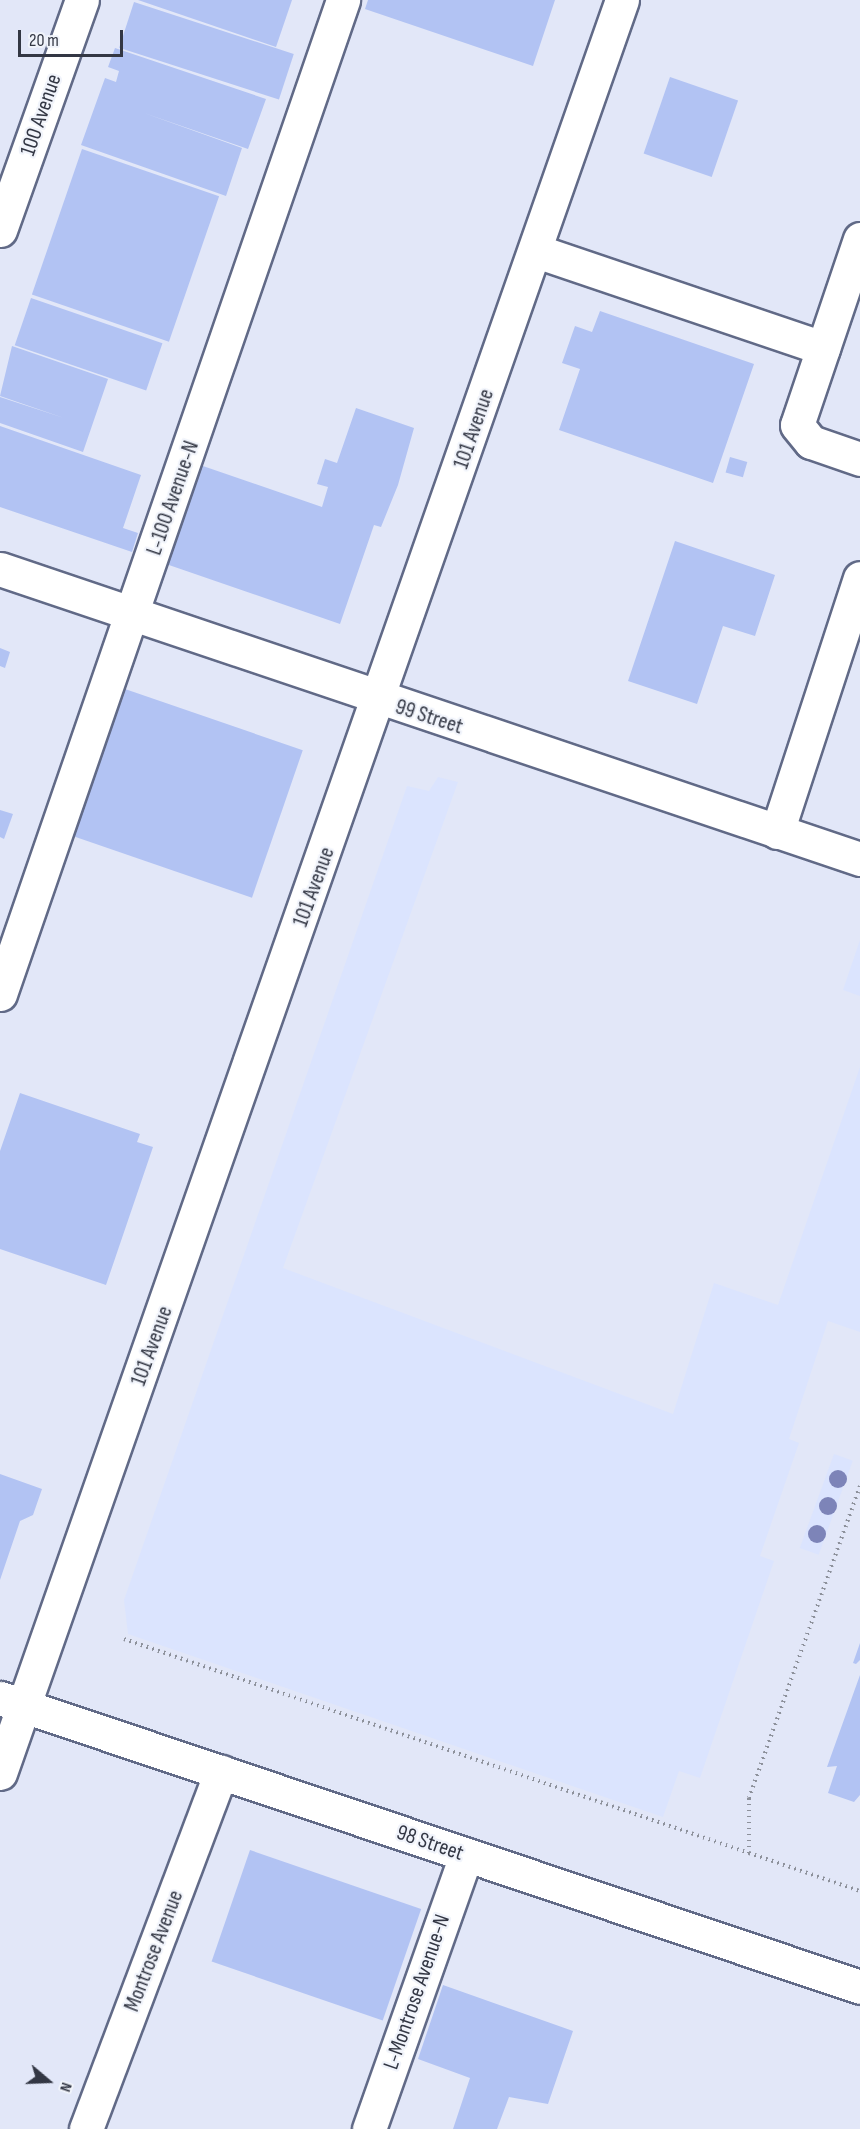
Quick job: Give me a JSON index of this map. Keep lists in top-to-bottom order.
{
  "streets": {
    "street": [
      "100 Avenue",
      "101 Avenue",
      "L-100 Avenue-N",
      "99 Street",
      "98 Street",
      "Montrose Avenue",
      "L-Montrose Avenue-N"
    ]
  },
  "crossings": [
    ["101 Avenue", "99 Street"],
    ["101 Avenue", "98 Street"],
    ["L-100 Avenue-N", "99 Street"],
    ["98 Street", "Montrose Avenue"],
    ["98 Street", "L-Montrose Avenue-N"]
  ],
  "scale_bar": "20 m",
  "north": "right"
}
